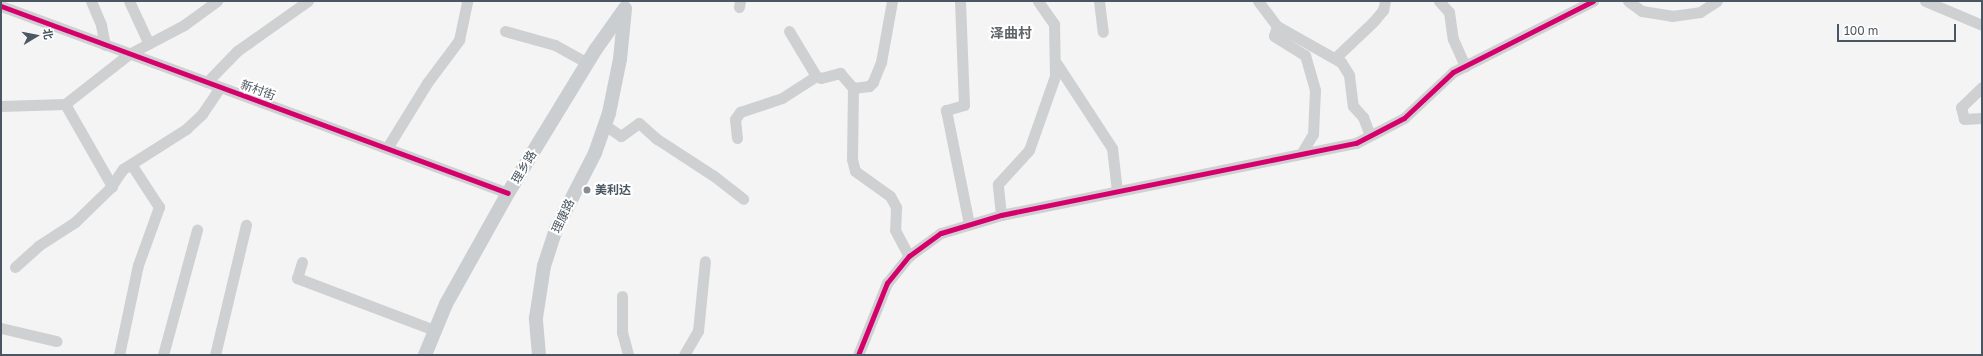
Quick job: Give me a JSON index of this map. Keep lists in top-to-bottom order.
{
  "streets": {
    "main road": ["理乡路", "理康路"],
    "street": ["新村街"]
  },
  "crossings": [
    ["新村街", "理乡路"],
    ["理乡路", "理康路"]
  ],
  "districts": ["泽曲村"],
  "places": ["美利达"],
  "scale_bar": "100 m",
  "north": "right"
}
